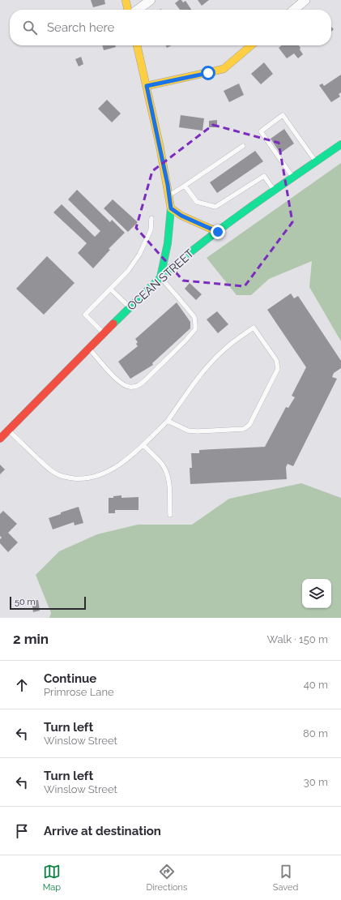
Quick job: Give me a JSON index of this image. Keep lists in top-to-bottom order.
{
  "streets": {
    "main road": ["OCEAN STREET"]
  },
  "scale_bar": "50 m",
  "page": {
    "search": "Search here",
    "scale": "50 m",
    "heading": ["2 min", "Walk · 150 m"],
    "list": [
      ["Continue", "Primrose Lane", "40 m"],
      ["Turn left", "Winslow Street", "80 m"],
      ["Turn left", "Winslow Street", "30 m"],
      "Arrive at destination"
    ],
    "nav": ["Map", "Directions", "Saved"]
  }
}
